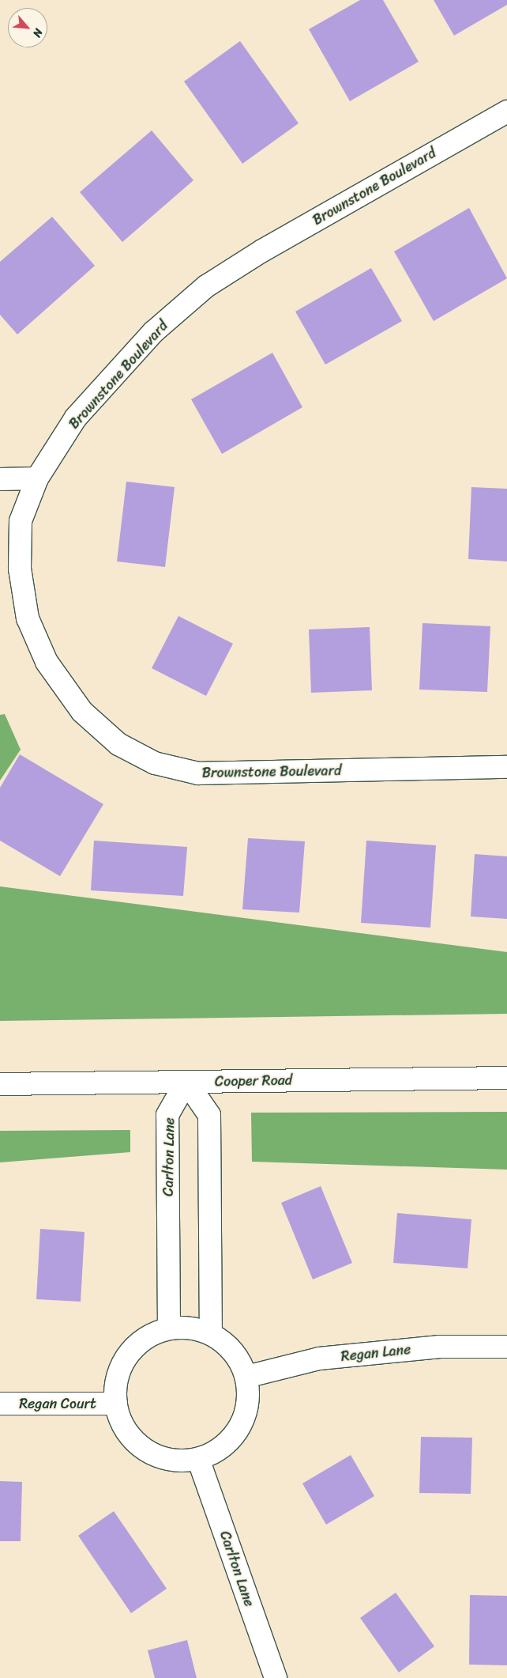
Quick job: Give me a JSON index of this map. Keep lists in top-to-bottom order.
{
  "streets": {
    "street": [
      "Brownstone Boulevard",
      "Cooper Road",
      "Carlton Lane",
      "Regan Lane",
      "Regan Court"
    ]
  },
  "crossings": [
    ["Cooper Road", "Carlton Lane"],
    ["Carlton Lane", "Regan Lane"],
    ["Carlton Lane", "Regan Court"],
    ["Regan Lane", "Regan Court"]
  ],
  "north": "bottom right"
}
